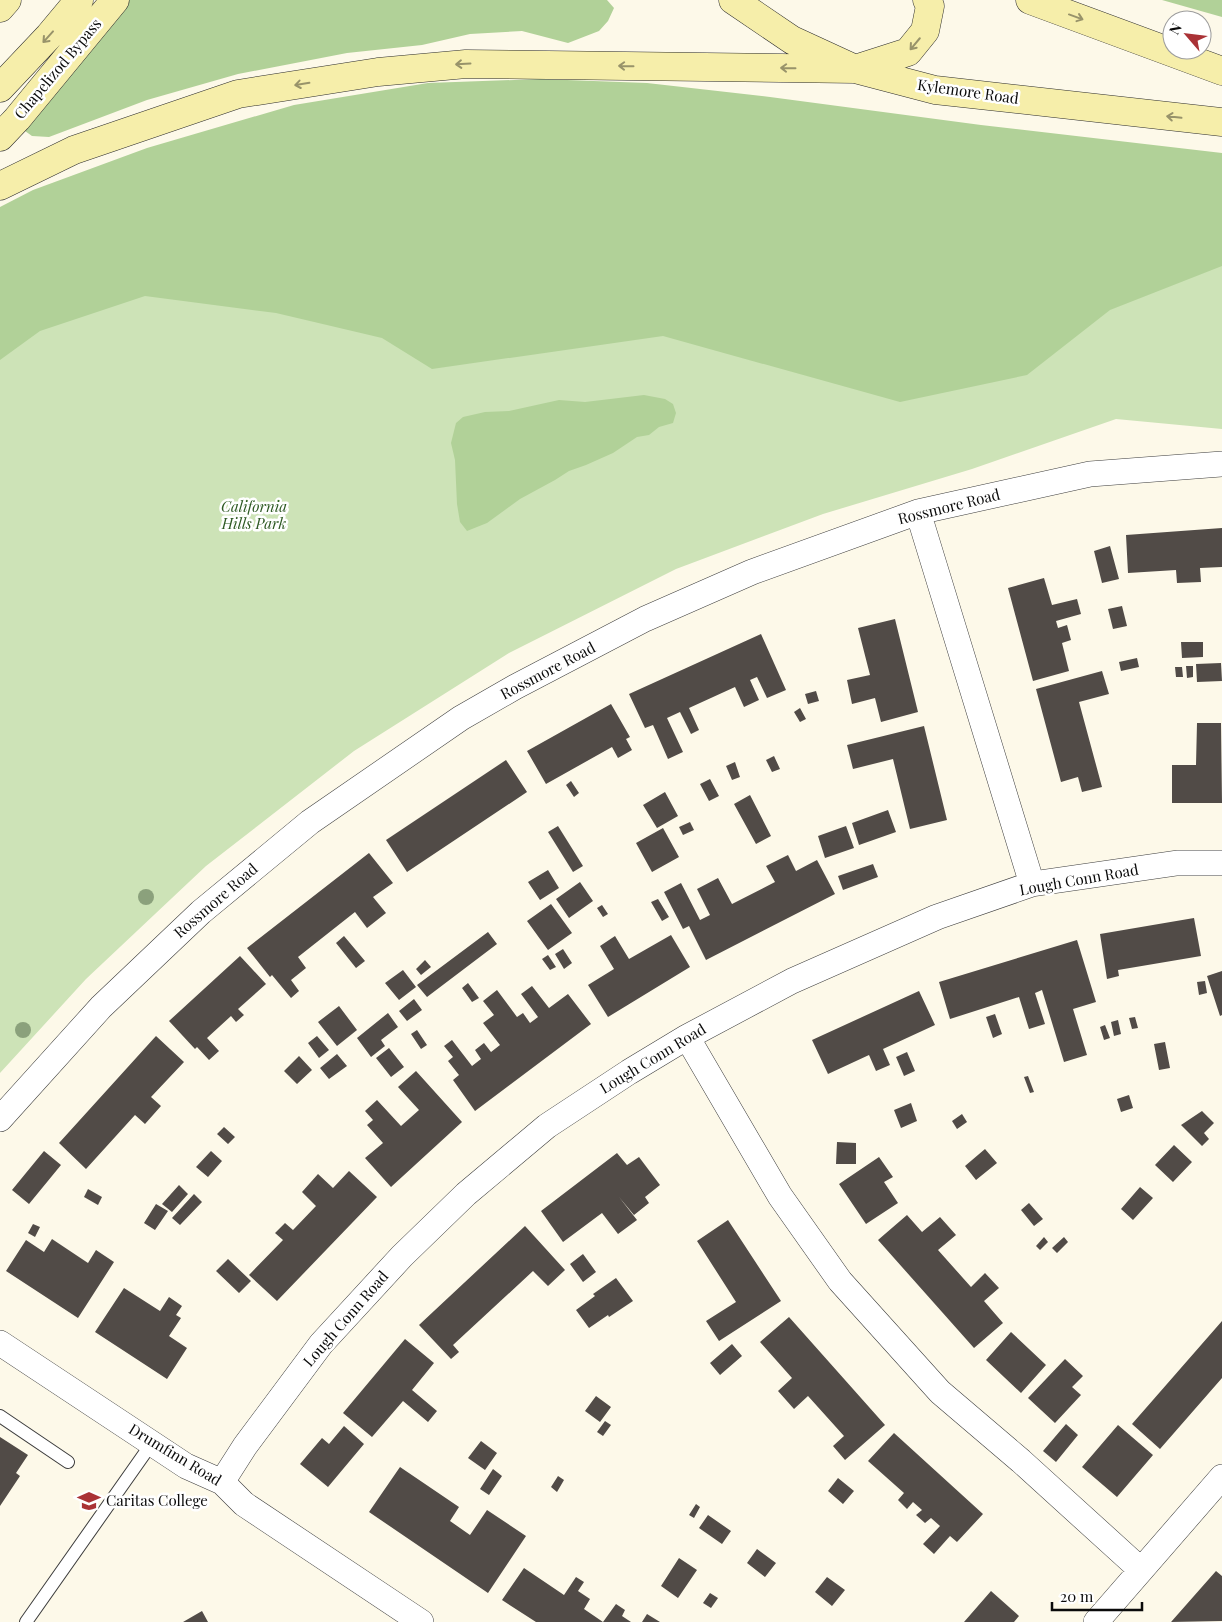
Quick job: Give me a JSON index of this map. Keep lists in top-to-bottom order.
{
  "streets": {
    "main road": ["Chapelizod Bypass", "Kylemore Road"],
    "street": ["Rossmore Road", "Lough Conn Road", "Drumfinn Road"]
  },
  "crossings": [
    ["Lough Conn Road", "Drumfinn Road"]
  ],
  "parks": ["California Hills Park"],
  "places": {
    "school or university": ["Caritas College"]
  },
  "scale_bar": "20 m",
  "north": "top left"
}
